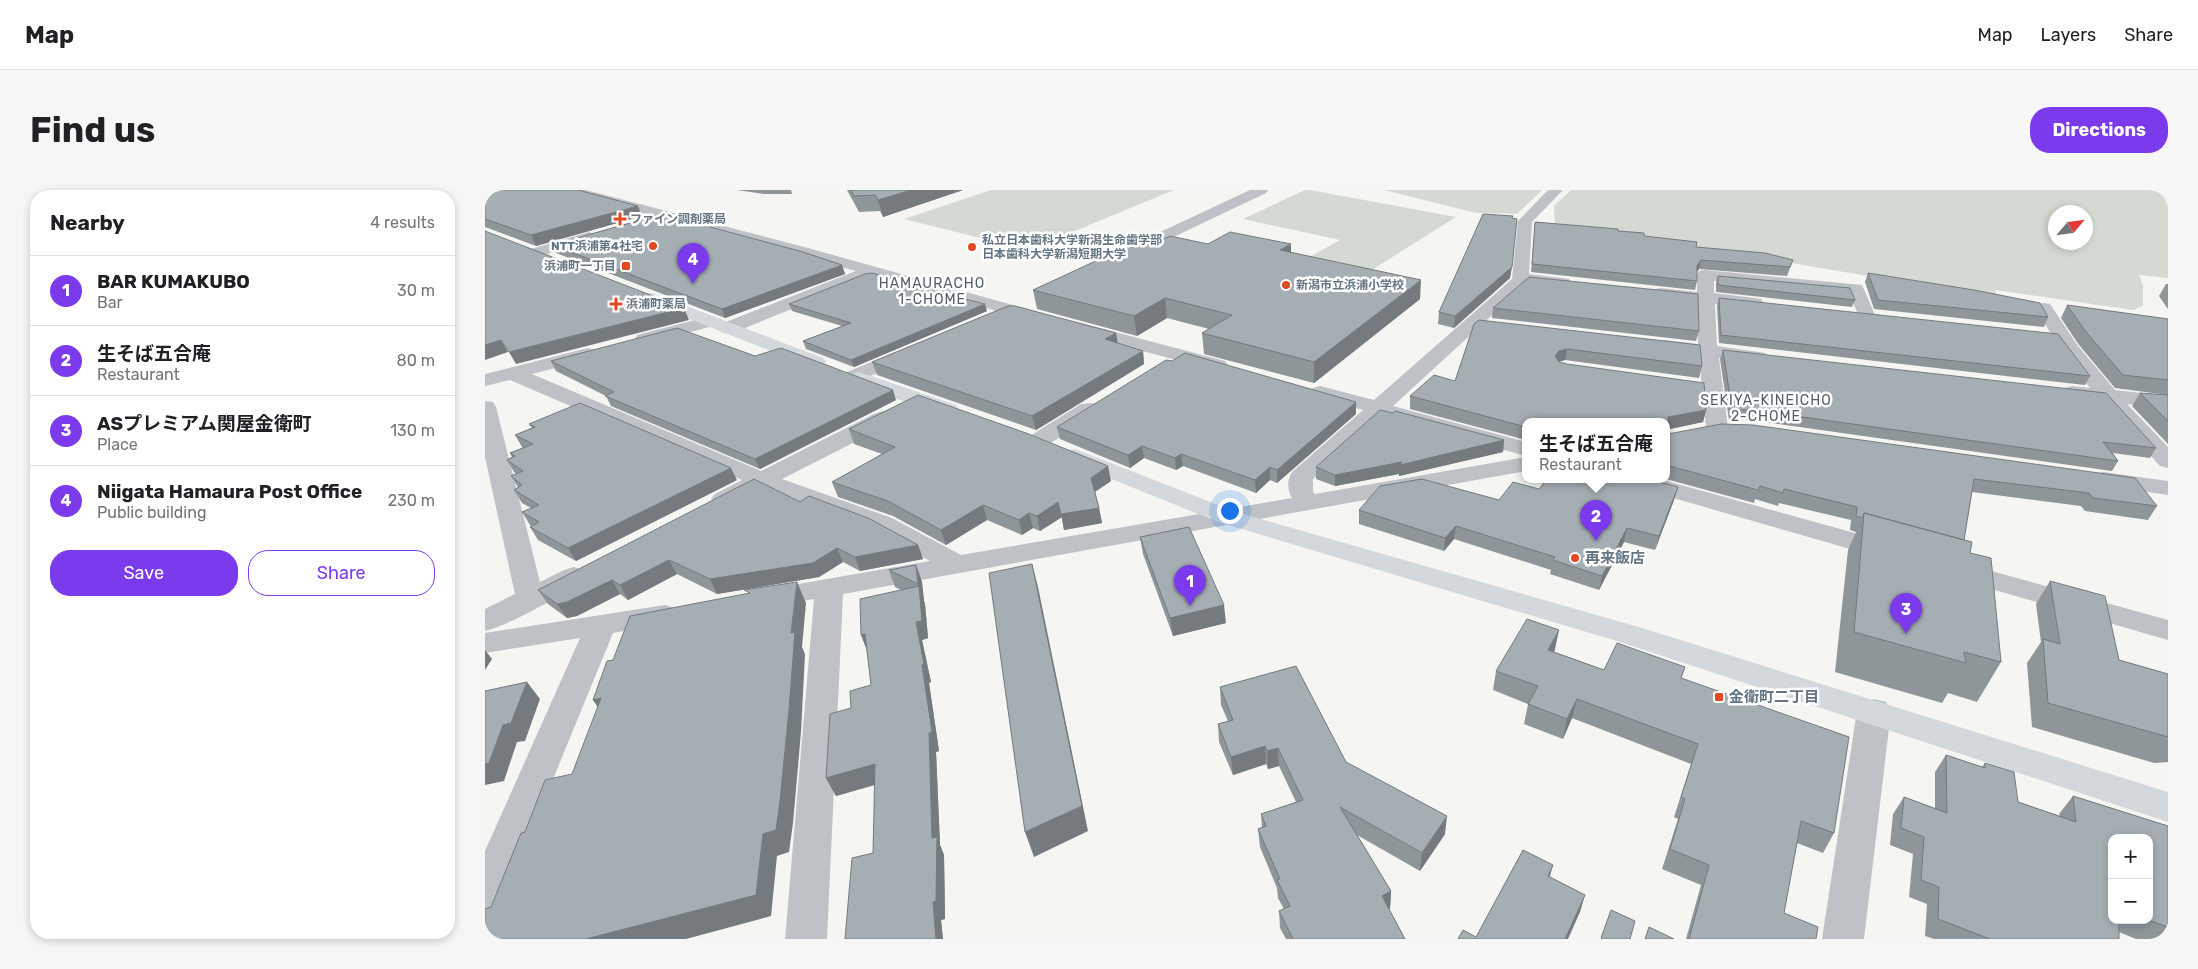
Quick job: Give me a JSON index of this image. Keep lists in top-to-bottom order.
{
  "districts": ["HAMAURACHO 1-CHOME", "SEKIYA-KINEICHO 2-CHOME"],
  "places": {
    "health": ["ファイン調剤薬局", "浜浦町薬局"],
    "other": [
      "NTT浜浦第4社宅",
      "私立日本歯科大学新潟生命歯学部 日本歯科大学新潟短期大学",
      "新潟市立浜浦小学校",
      "再来飯店"
    ],
    "transit": ["浜浦町一丁目", "金衛町二丁目"]
  },
  "north": "top right",
  "page": {
    "header": "Map",
    "nav": ["Map", "Layers", "Share"],
    "buttons": [
      "Directions",
      ["Save", "Share"]
    ],
    "title": "Find us",
    "heading": ["Nearby", "4 results"],
    "pins": [
      "4",
      "2",
      "1",
      "3"
    ],
    "list": [
      {
        "mark": "1",
        "name": "BAR KUMAKUBO",
        "note": "Bar",
        "value": "30 m"
      },
      {
        "mark": "2",
        "name": "生そば五合庵",
        "note": "Restaurant",
        "value": "80 m"
      },
      {
        "mark": "3",
        "name": "ASプレミアム関屋金衛町",
        "note": "Place",
        "value": "130 m"
      },
      {
        "mark": "4",
        "name": "Niigata Hamaura Post Office",
        "note": "Public building",
        "value": "230 m"
      }
    ],
    "popup": ["生そば五合庵", "Restaurant"],
    "map_buttons": ["+", "−"]
  }
}
